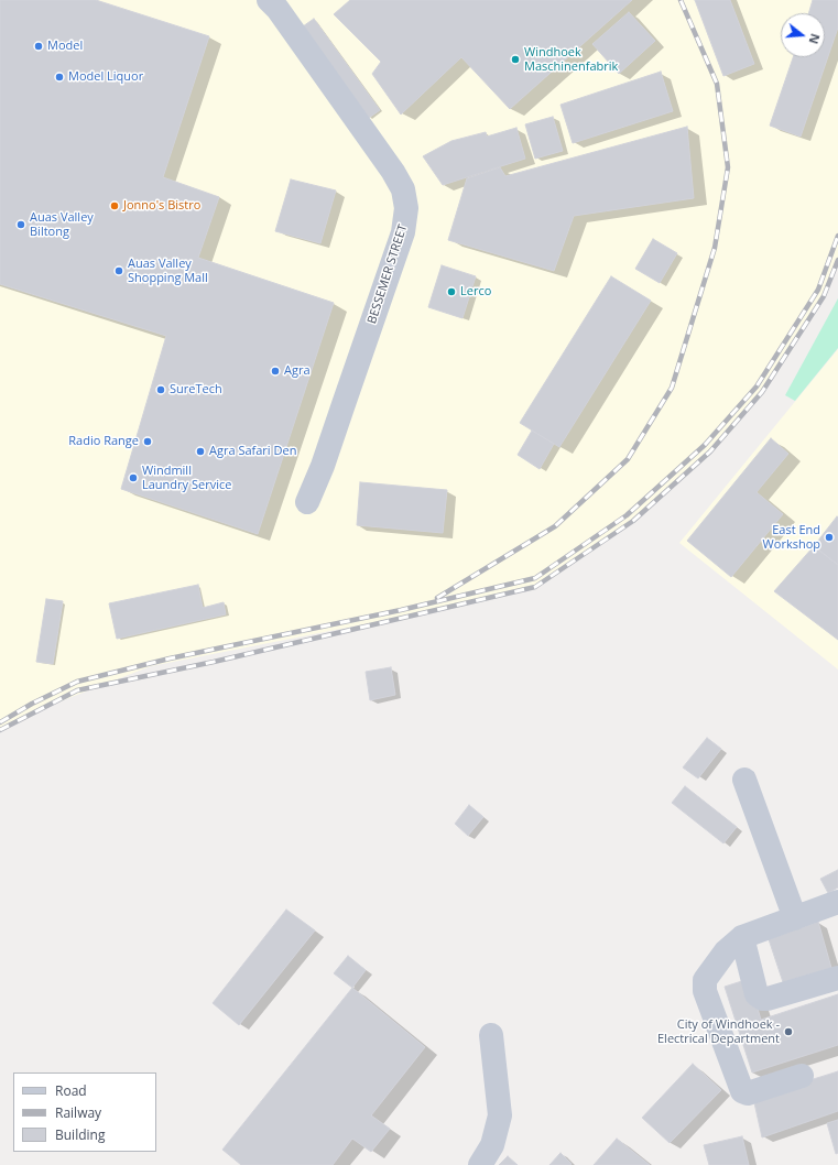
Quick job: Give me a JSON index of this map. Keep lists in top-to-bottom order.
{
  "streets": {
    "street": ["BESSEMER STREET"]
  },
  "places": [
    "Model",
    "Windhoek Maschinenfabrik",
    "Model Liquor",
    "Jonno's Bistro",
    "Auas Valley Biltong",
    "Auas Valley Shopping Mall",
    "Lerco",
    "Agra",
    "SureTech",
    "Radio Range",
    "Agra Safari Den",
    "Windmill Laundry Service",
    "East End Workshop",
    "City of Windhoek - Electrical Department"
  ],
  "legend": ["Road", "Railway", "Building"],
  "north": "right"
}
